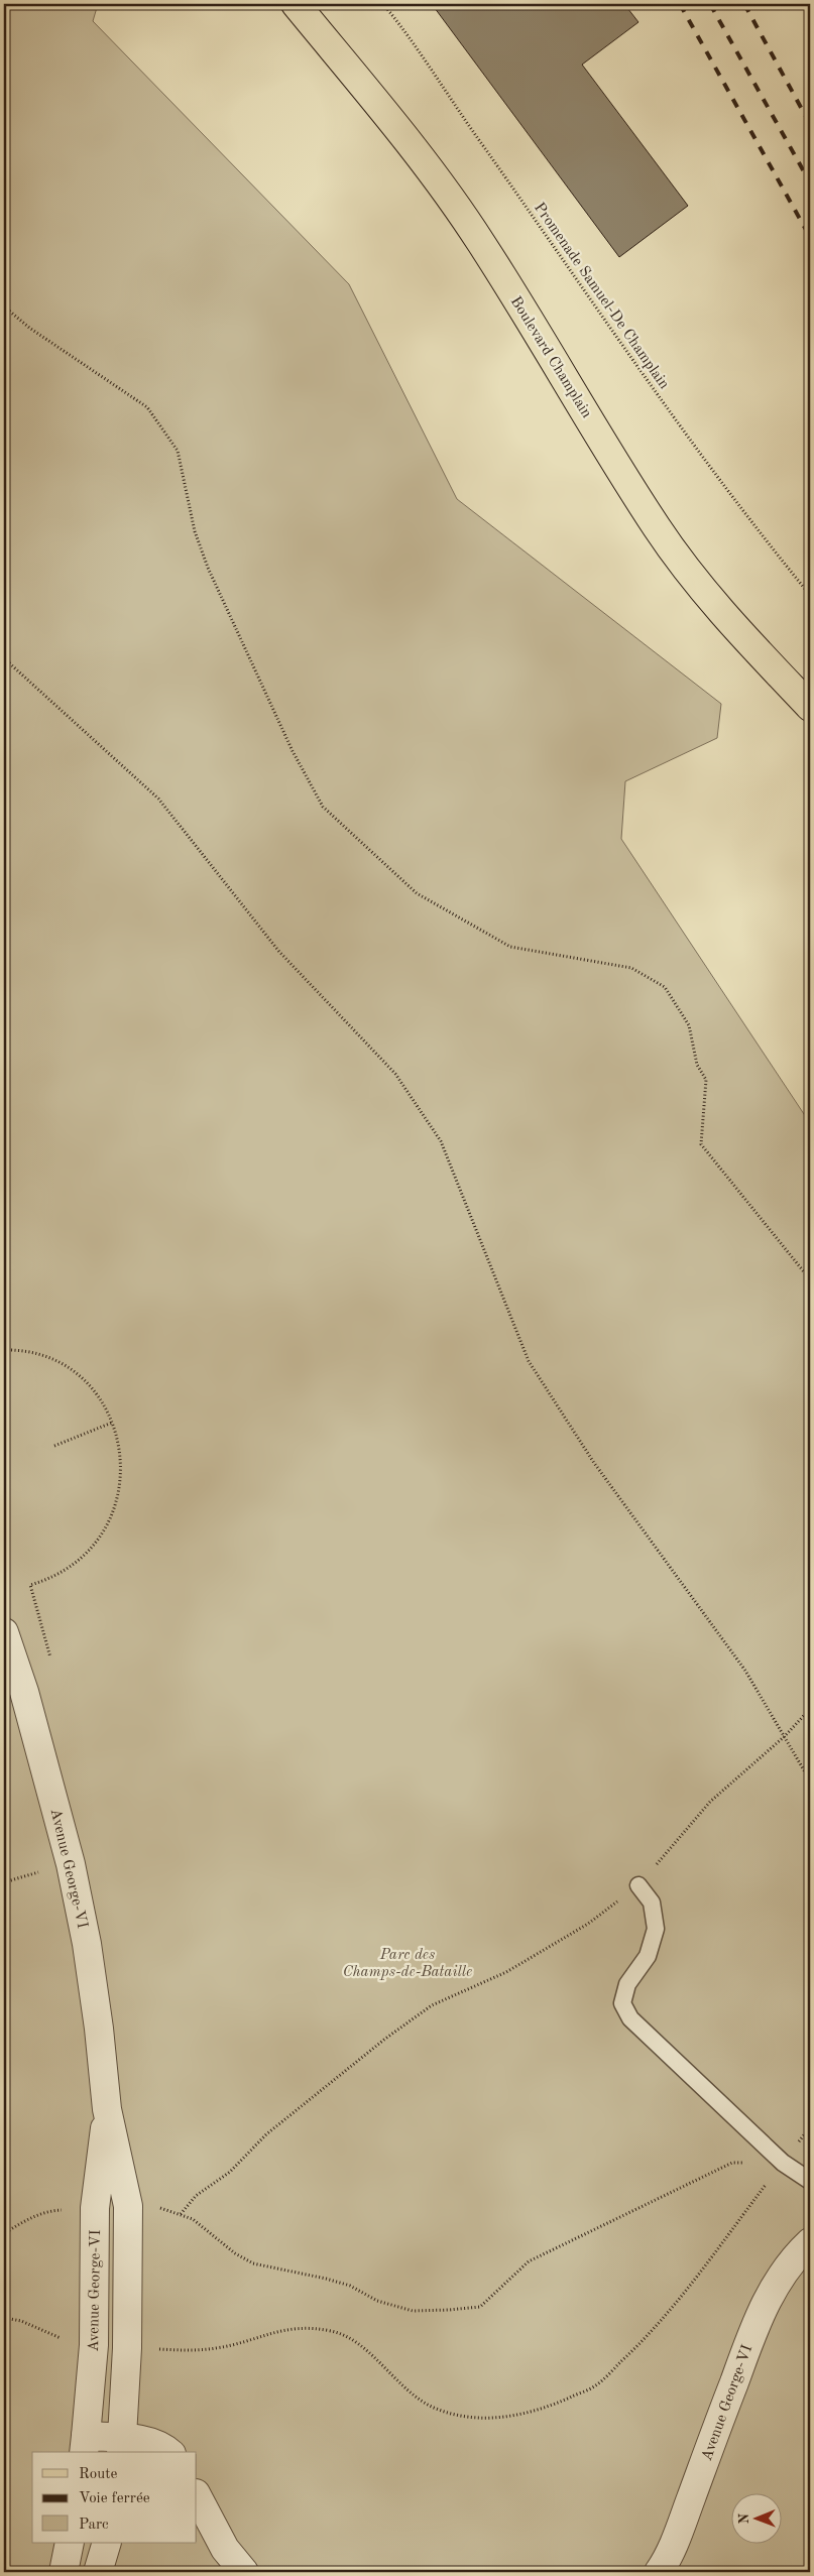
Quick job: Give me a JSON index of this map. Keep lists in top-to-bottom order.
{
  "streets": {
    "main road": ["Boulevard Champlain"],
    "street": ["Avenue George-VI"],
    "path": ["Promenade Samuel-De Champlain"]
  },
  "parks": ["Parc des Champs-de-Bataille"],
  "legend": ["Route", "Voie ferrée", "Parc"],
  "north": "left"
}
